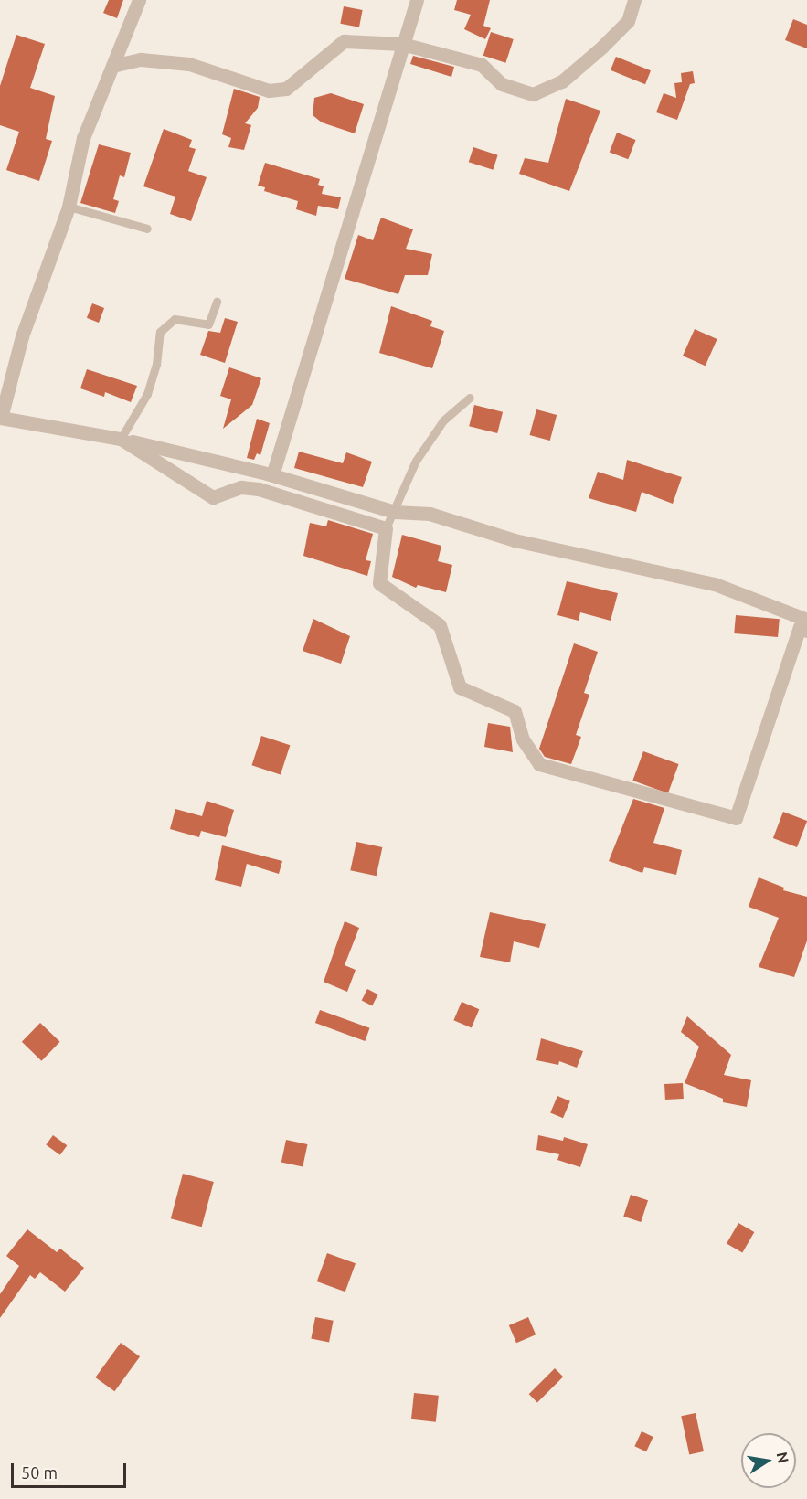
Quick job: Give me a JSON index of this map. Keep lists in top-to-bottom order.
{
  "scale_bar": "50 m",
  "north": "right"
}
